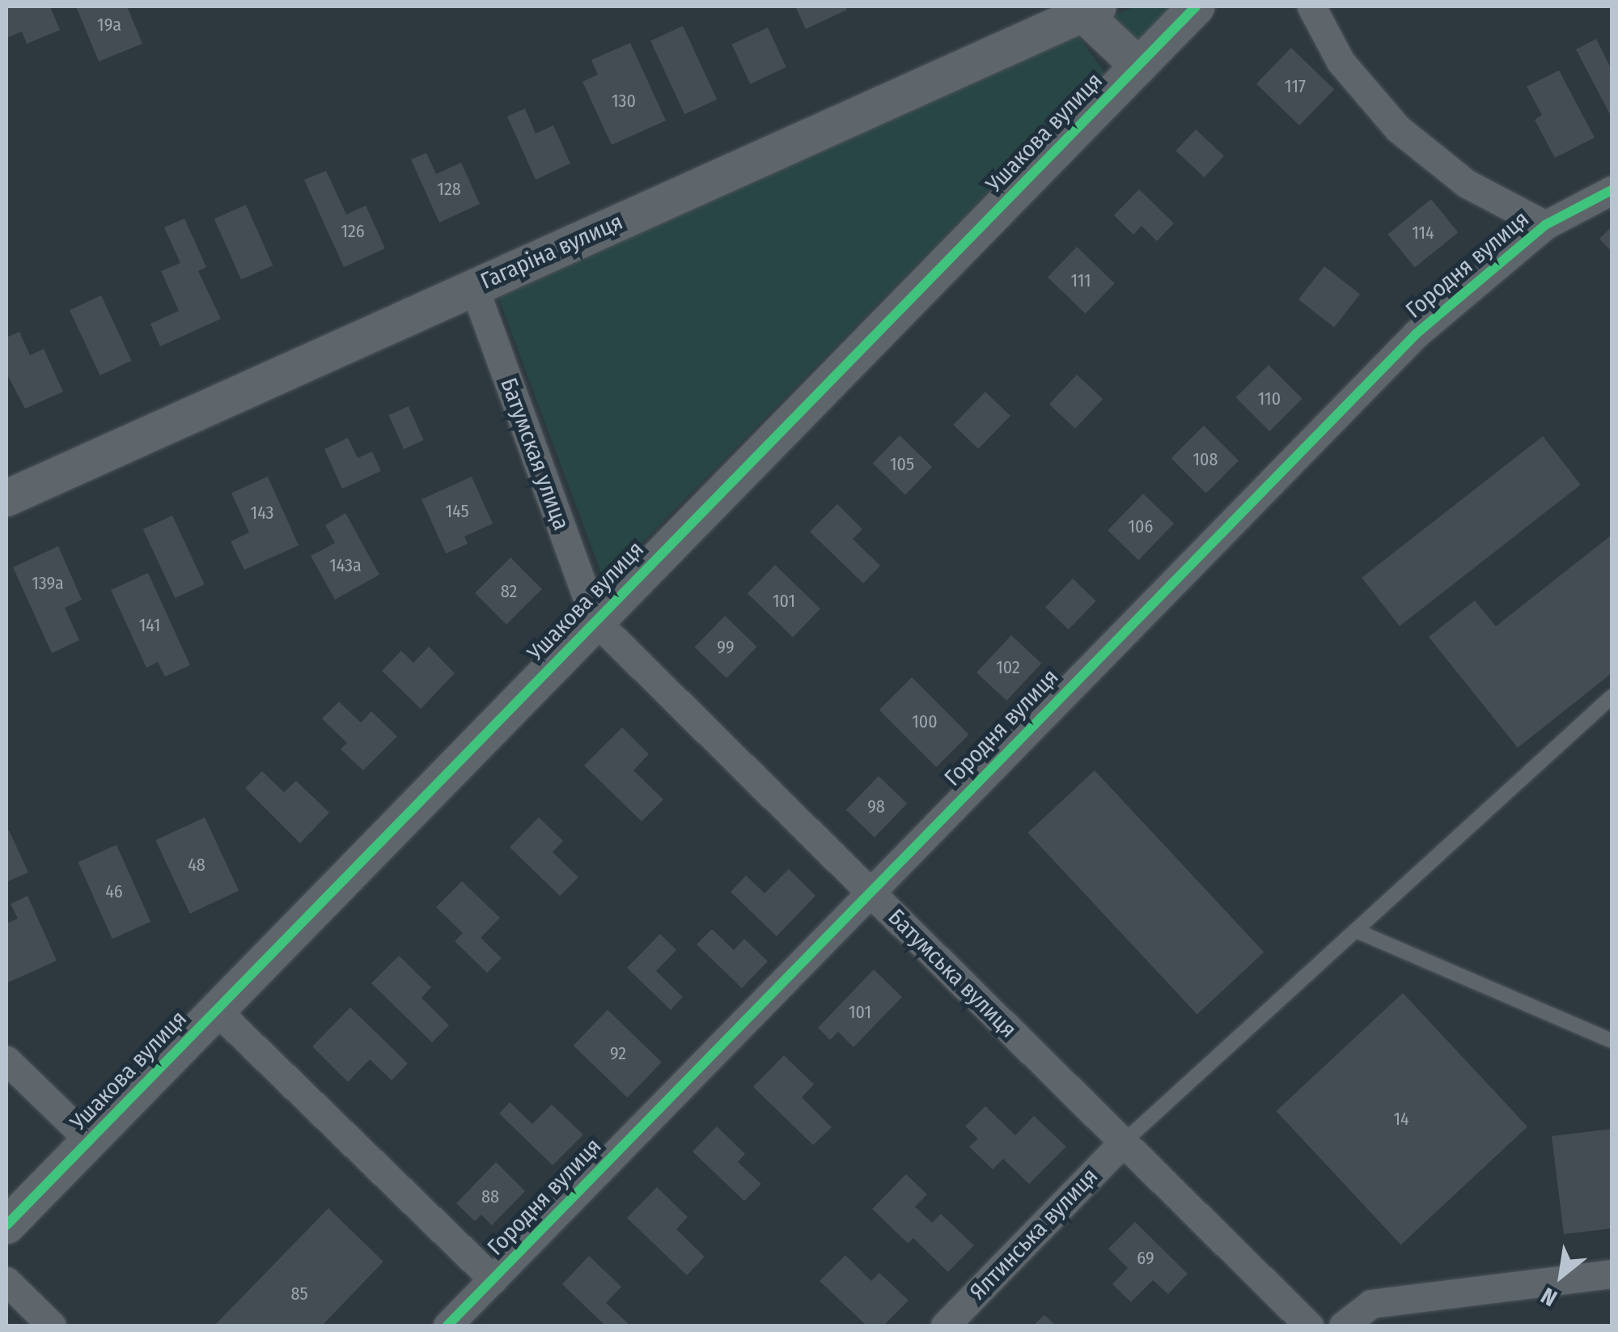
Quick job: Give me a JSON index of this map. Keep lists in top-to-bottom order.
{
  "streets": {
    "street": [
      "Ушакова вулиця",
      "Гагаріна вулиця",
      "Городня вулиця",
      "Батумская улица",
      "Батумська вулиця",
      "Ялтинська вулиця"
    ]
  },
  "crossings": [
    ["Ушакова вулиця", "Батумская улица"],
    ["Ушакова вулиця", "Батумська вулиця"],
    ["Гагаріна вулиця", "Батумская улица"],
    ["Городня вулиця", "Батумська вулиця"],
    ["Батумская улица", "Батумська вулиця"],
    ["Батумська вулиця", "Ялтинська вулиця"]
  ],
  "house_numbers": [
    "19а",
    "117",
    "130",
    "128",
    "126",
    "114",
    "111",
    "110",
    "108",
    "105",
    "145",
    "143",
    "106",
    "143а",
    "139а",
    "82",
    "101",
    "141",
    "99",
    "102",
    "100",
    "98",
    "48",
    "46",
    "101",
    "92",
    "14",
    "88",
    "69",
    "85"
  ],
  "north": "bottom left"
}
